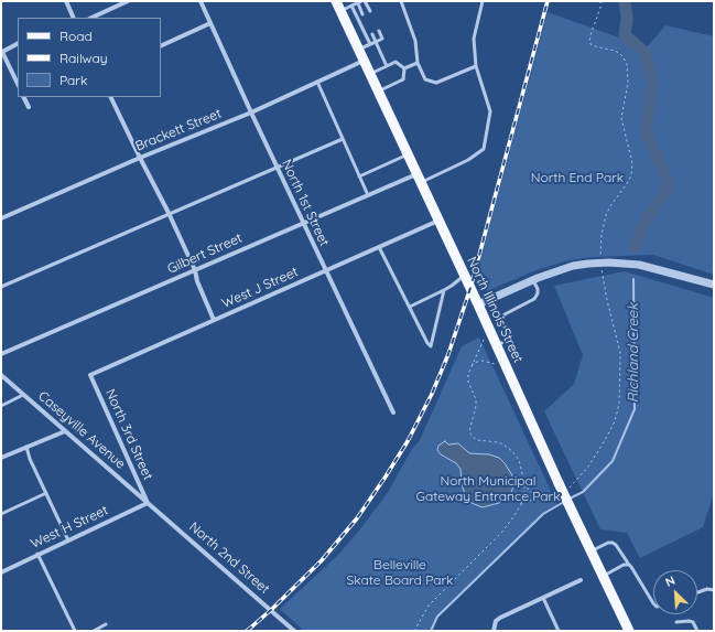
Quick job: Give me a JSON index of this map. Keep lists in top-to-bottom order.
{
  "streets": {
    "main road": ["North Illinois Street"],
    "street": [
      "Brackett Street",
      "North 1st Street",
      "Gilbert Street",
      "West J Street",
      "Caseyville Avenue",
      "North 3rd Street",
      "West H Street",
      "North 2nd Street"
    ]
  },
  "crossings": [
    ["Brackett Street", "North 1st Street"],
    ["Brackett Street", "North Illinois Street"],
    ["North 1st Street", "Gilbert Street"],
    ["North 1st Street", "West J Street"],
    ["Gilbert Street", "North Illinois Street"],
    ["West J Street", "North Illinois Street"],
    ["West J Street", "North 3rd Street"],
    ["Caseyville Avenue", "North 3rd Street"],
    ["Caseyville Avenue", "West H Street"],
    ["Caseyville Avenue", "North 2nd Street"],
    ["North 3rd Street", "West H Street"],
    ["North 3rd Street", "North 2nd Street"],
    ["West H Street", "North 2nd Street"]
  ],
  "water": ["Richland Creek"],
  "parks": ["North End Park", "North Municipal Gateway Entrance Park", "Belleville Skate Board Park"],
  "legend": ["Road", "Railway", "Park"],
  "north": "top left"
}
